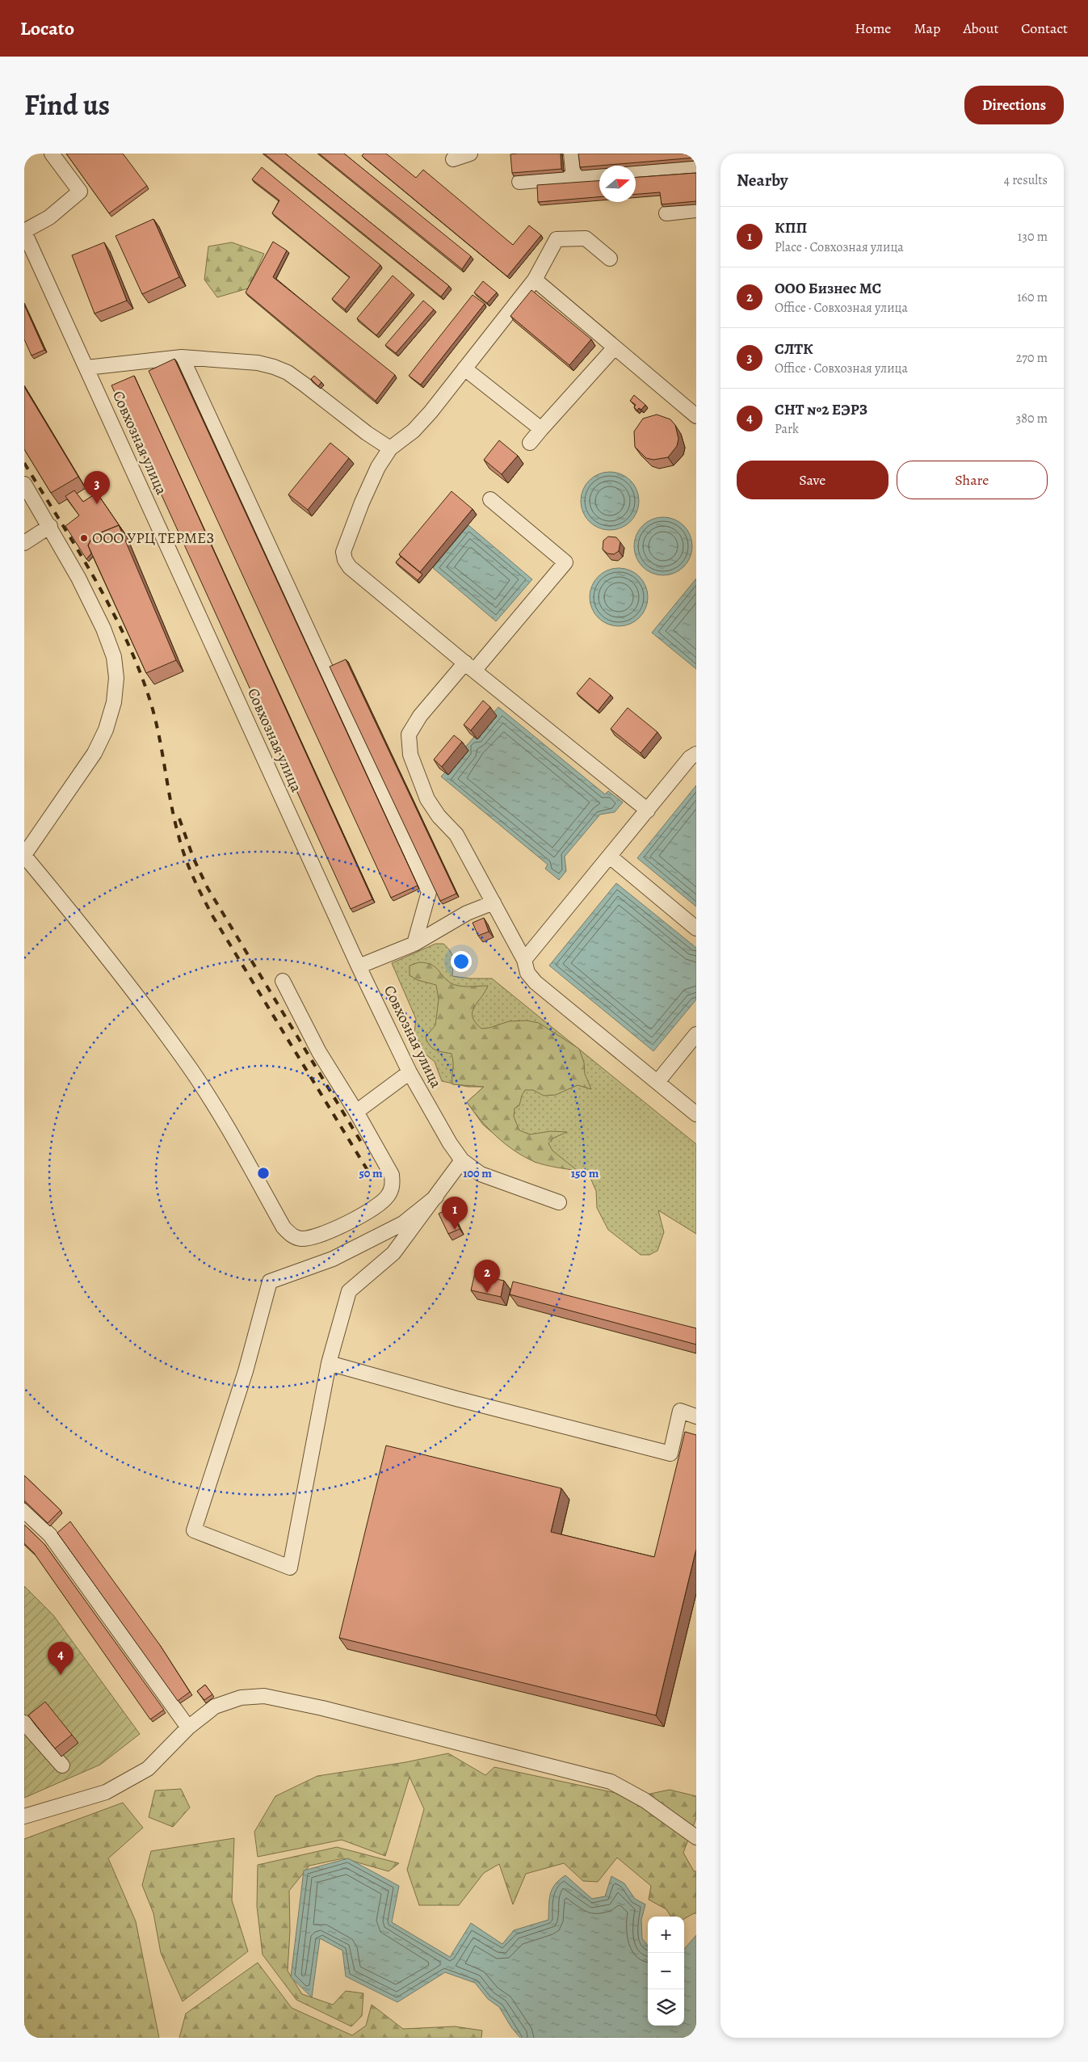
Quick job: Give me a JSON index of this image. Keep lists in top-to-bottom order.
{
  "streets": {
    "street": ["Совхозная улица"]
  },
  "places": ["ООО УРЦ ТЕРМЕЗ"],
  "north": "right",
  "page": {
    "header": "Locato",
    "nav": [
      "Home",
      "Map",
      "About",
      "Contact"
    ],
    "title": "Find us",
    "buttons": [
      "Directions",
      ["Save", "Share"]
    ],
    "heading": ["Nearby", "4 results"],
    "list": [
      {
        "mark": "1",
        "name": "КПП",
        "note": "Place · Совхозная улица",
        "value": "130 m"
      },
      {
        "mark": "2",
        "name": "ООО Бизнес МС",
        "note": "Office · Совхозная улица",
        "value": "160 m"
      },
      {
        "mark": "3",
        "name": "СЛТК",
        "note": "Office · Совхозная улица",
        "value": "270 m"
      },
      {
        "mark": "4",
        "name": "СНТ №2 ЕЭРЗ",
        "note": "Park",
        "value": "380 m"
      }
    ],
    "pins": [
      "3",
      "1",
      "2",
      "4"
    ],
    "map_buttons": ["+", "−"]
  },
  "rings": ["50 m", "100 m", "150 m"]
}
